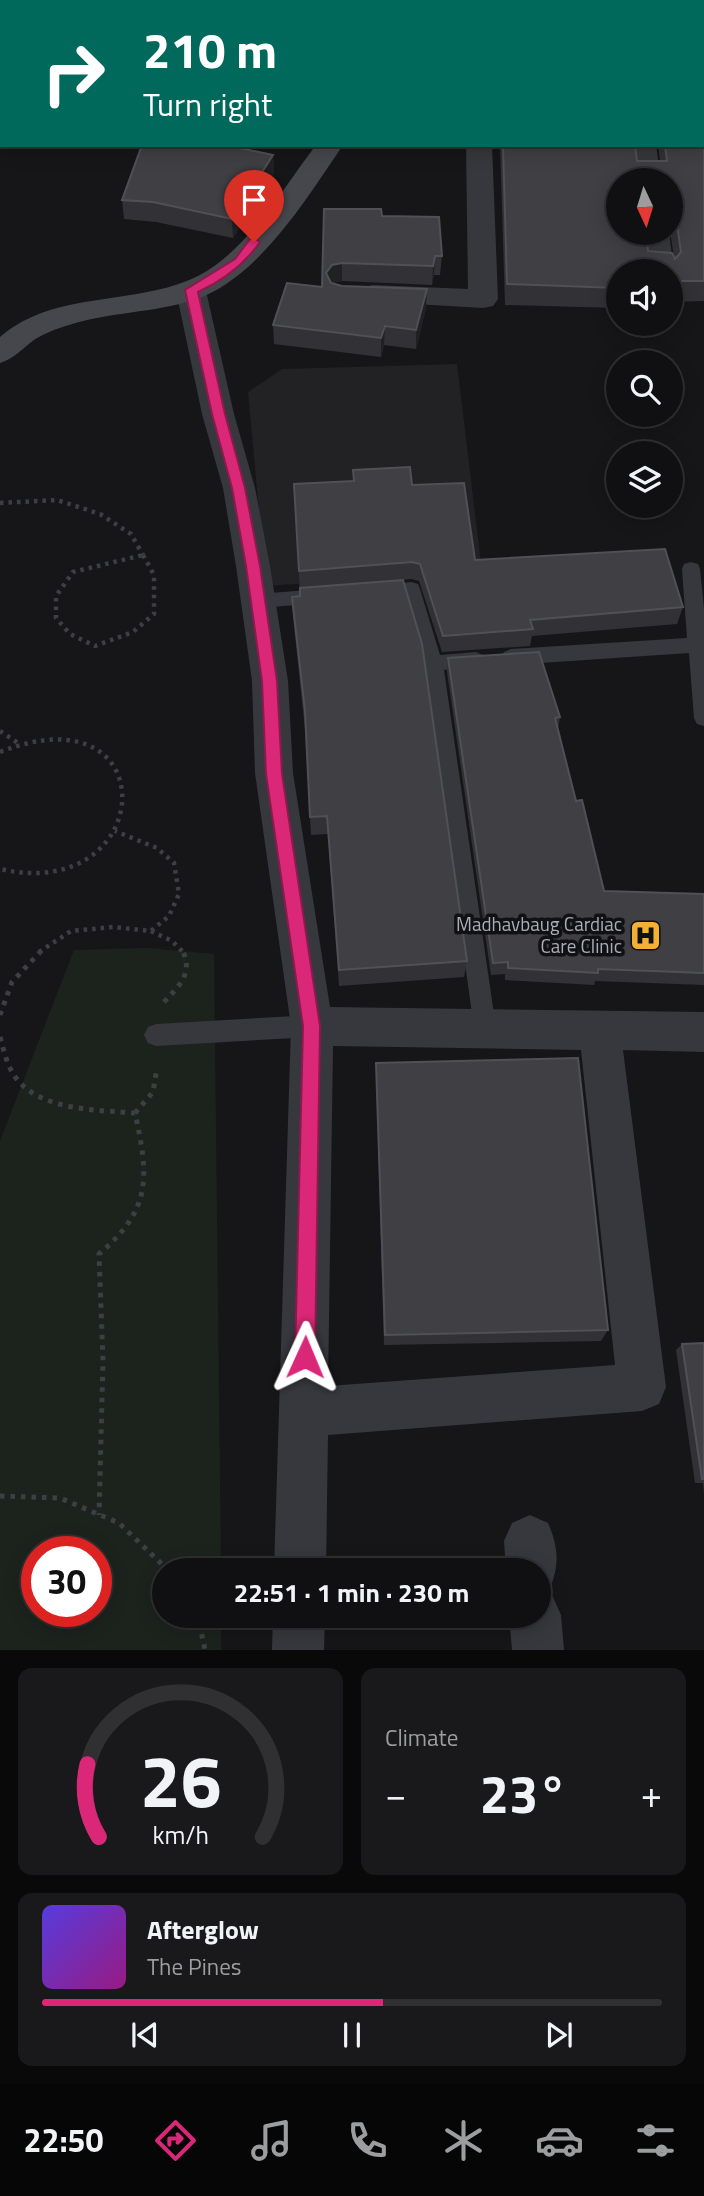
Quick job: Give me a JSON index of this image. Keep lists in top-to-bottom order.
{
  "places": {
    "hospital": ["Madhavbaug Cardiac Care Clinic"]
  },
  "north": "bottom",
  "page": {
    "turn": ["210 m", "Turn right"],
    "limit": "30",
    "trip": "22:51 · 1 min · 230 m",
    "tile": "Climate",
    "heat": ["−", "23°", "+"],
    "song": ["Afterglow", "The Pines"],
    "tabs": "22:50",
    "gauge": ["26", "km/h"]
  }
}
